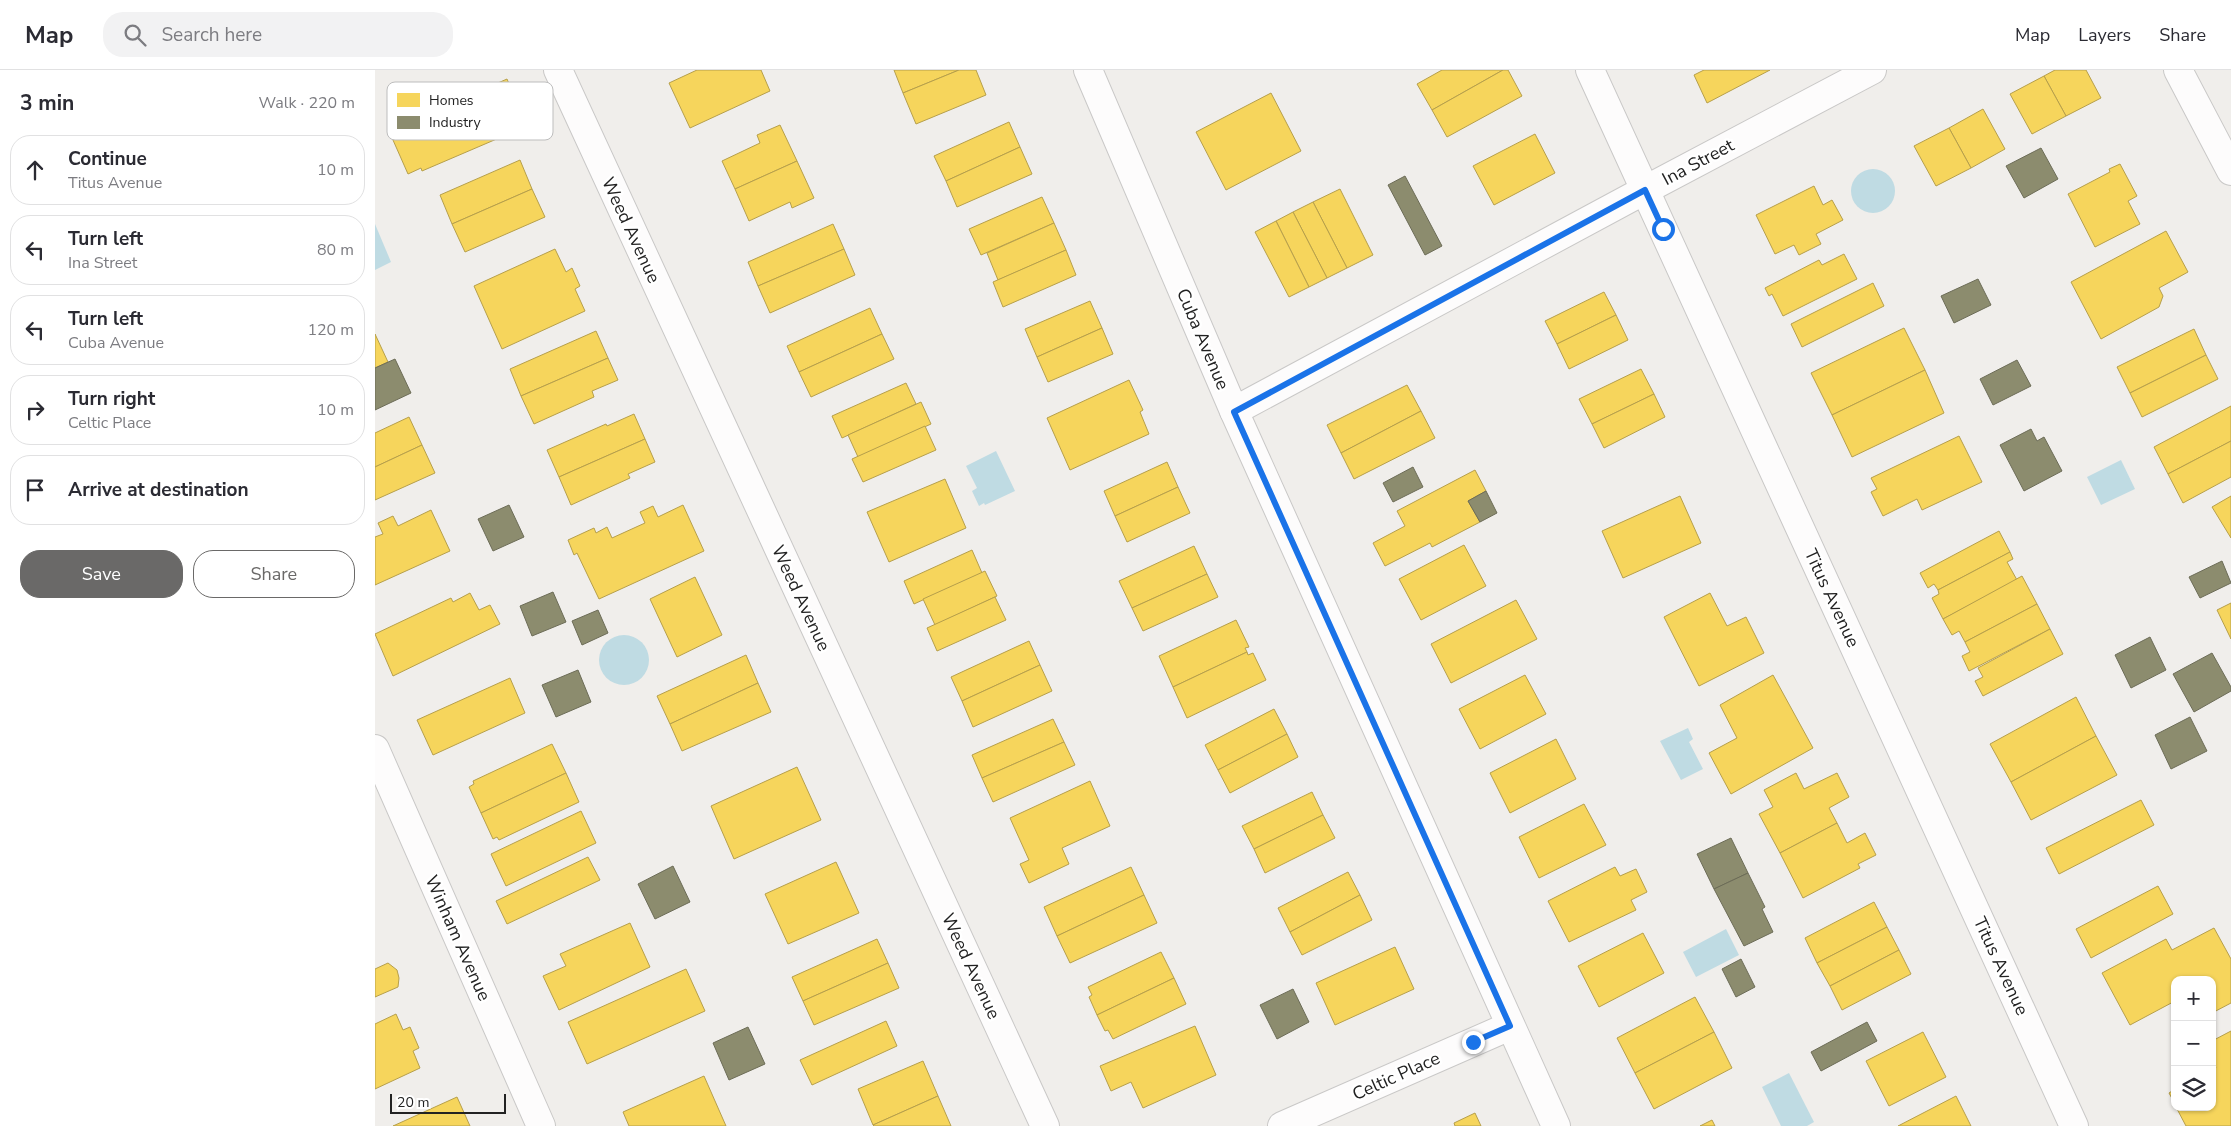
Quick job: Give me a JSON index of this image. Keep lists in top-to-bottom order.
{
  "streets": {
    "street": [
      "Ina Street",
      "Weed Avenue",
      "Cuba Avenue",
      "Titus Avenue",
      "Winham Avenue",
      "Celtic Place"
    ]
  },
  "crossings": [
    ["Ina Street", "Cuba Avenue"],
    ["Ina Street", "Titus Avenue"],
    ["Cuba Avenue", "Celtic Place"]
  ],
  "legend": ["Homes", "Industry"],
  "scale_bar": "20 m",
  "page": {
    "header": "Map",
    "search": "Search here",
    "nav": ["Map", "Layers", "Share"],
    "heading": ["3 min", "Walk · 220 m"],
    "list": [
      ["Continue", "Titus Avenue", "10 m"],
      ["Turn left", "Ina Street", "80 m"],
      ["Turn left", "Cuba Avenue", "120 m"],
      ["Turn right", "Celtic Place", "10 m"],
      "Arrive at destination"
    ],
    "buttons": ["Save", "Share"],
    "map_buttons": ["+", "−"],
    "scale": "20 m"
  }
}
